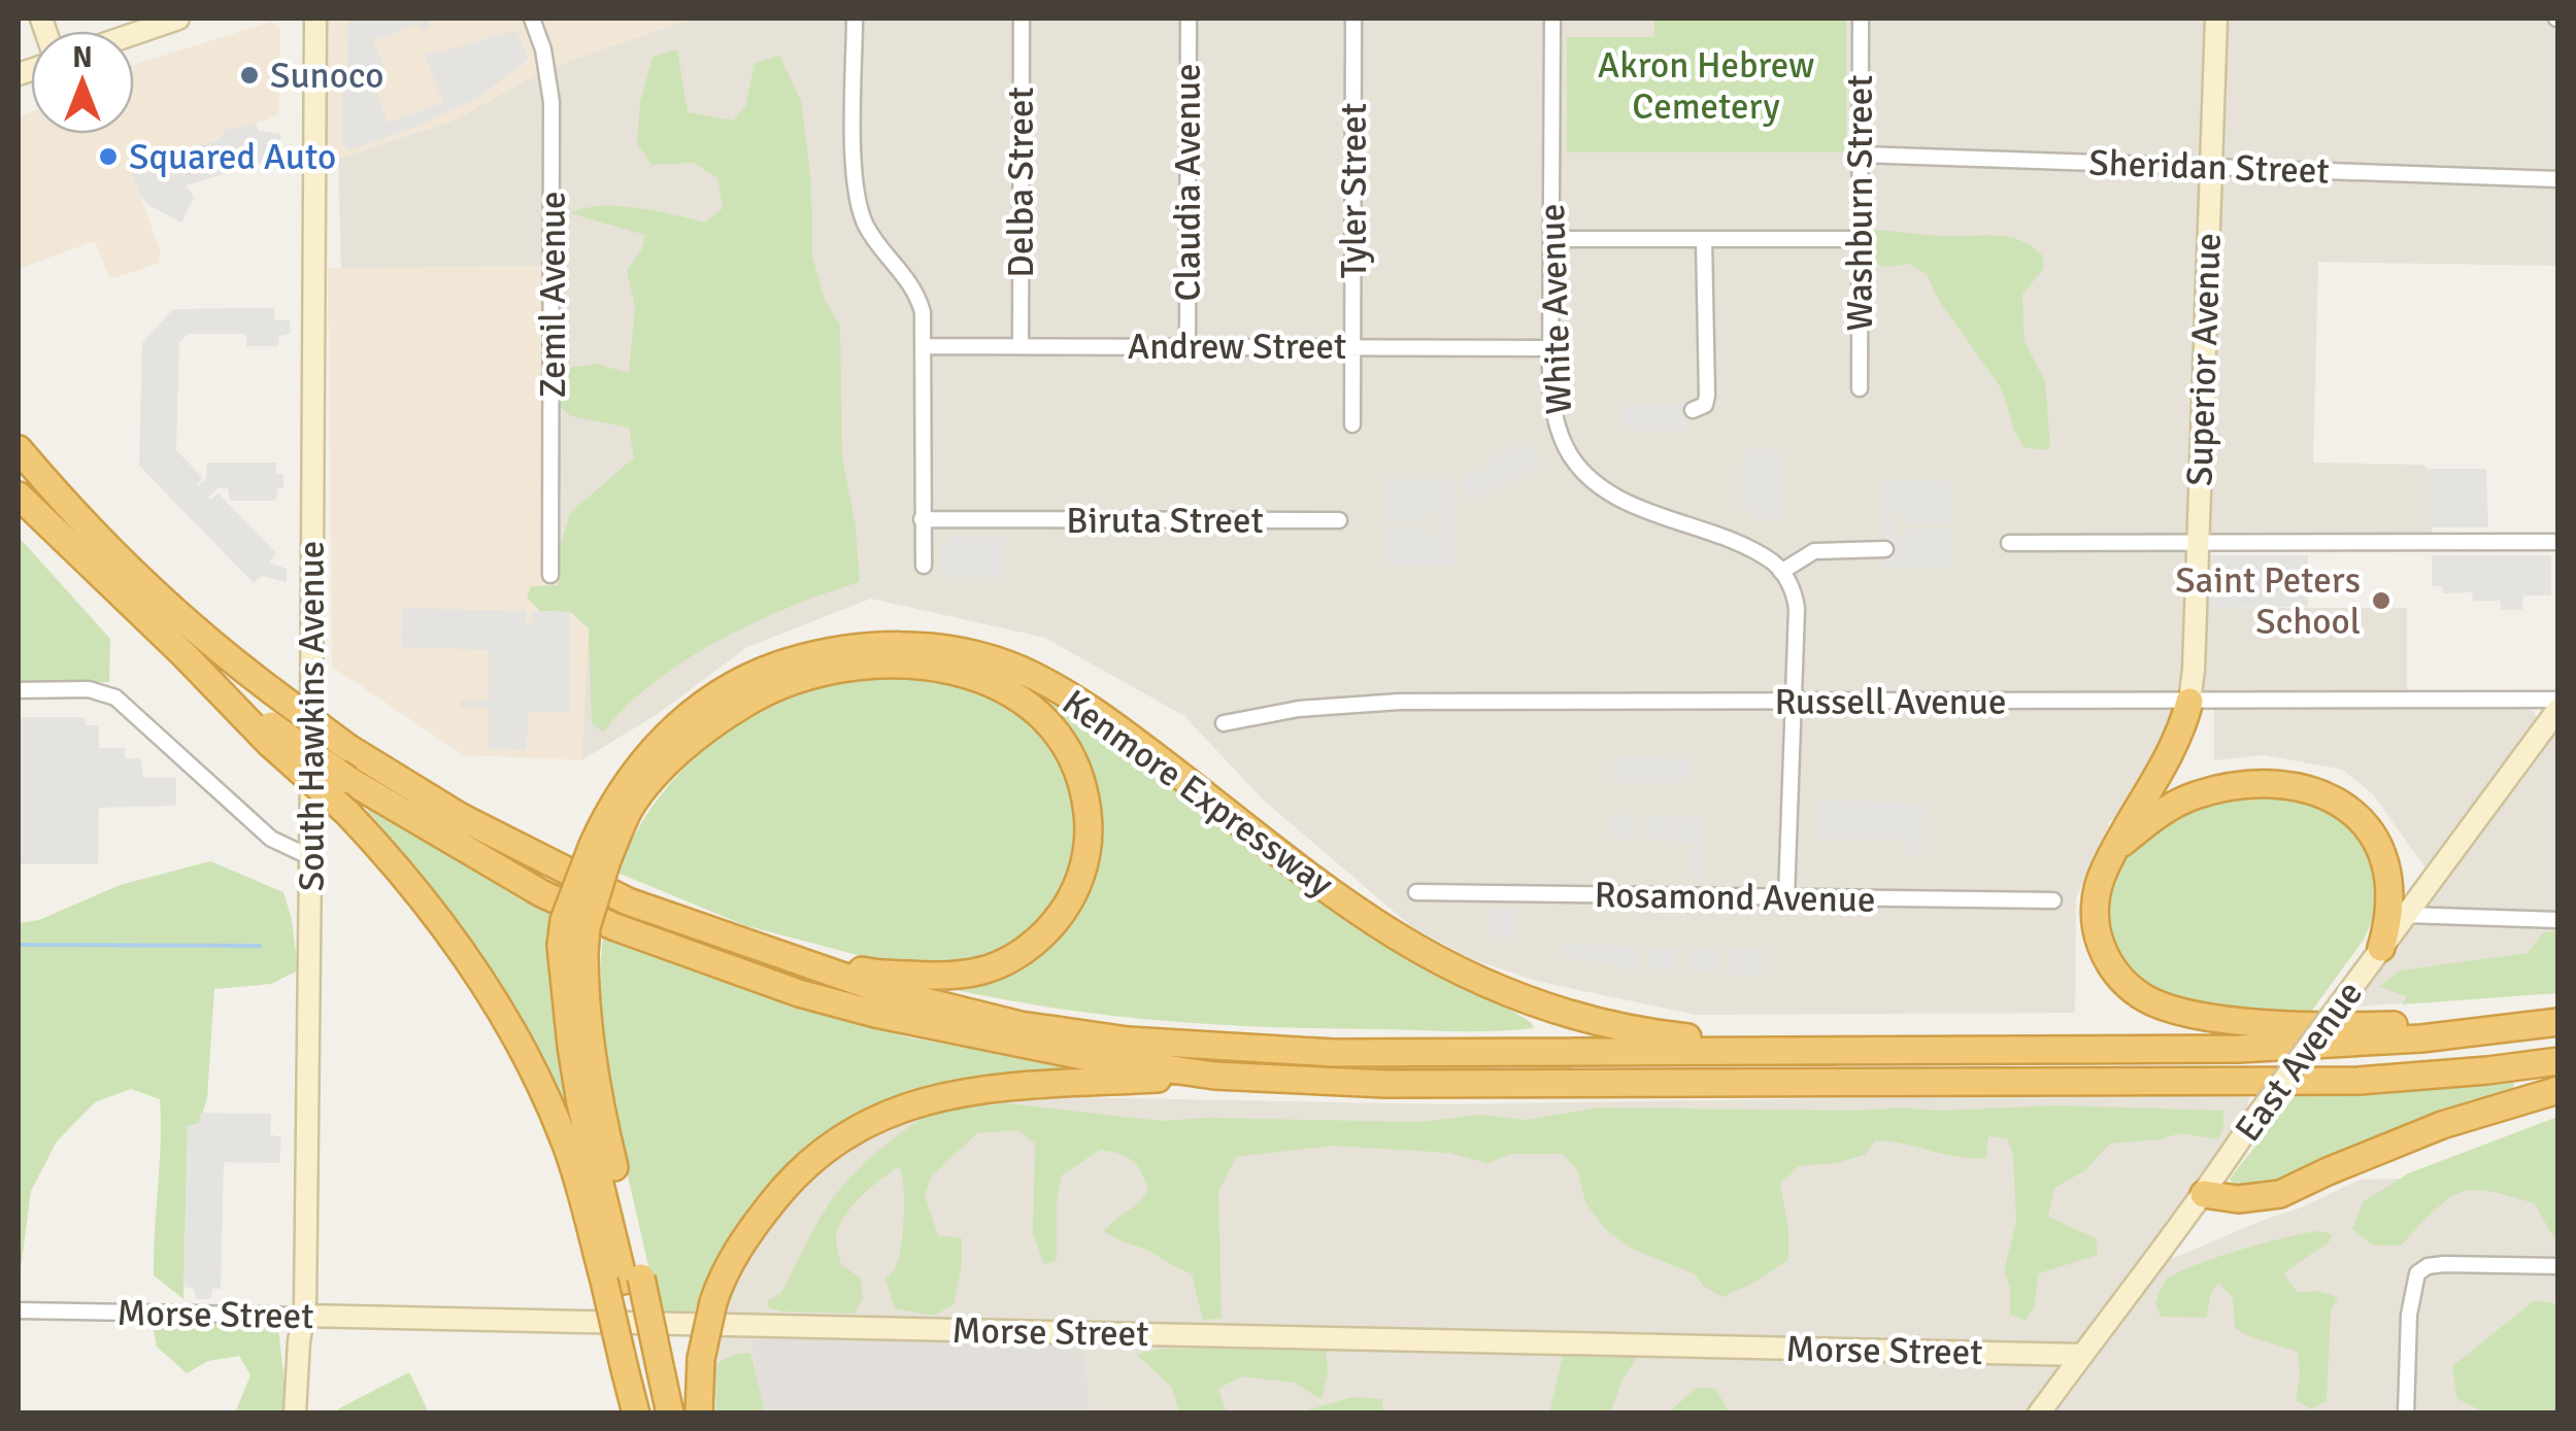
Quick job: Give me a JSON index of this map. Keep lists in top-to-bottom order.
{
  "streets": {
    "highway": ["Kenmore Expressway"],
    "street": [
      "Sheridan Street",
      "Delba Street",
      "Claudia Avenue",
      "Tyler Street",
      "Washburn Street",
      "Zemil Avenue",
      "White Avenue",
      "Andrew Street",
      "Superior Avenue",
      "Biruta Street",
      "Russell Avenue",
      "South Hawkins Avenue",
      "Rosamond Avenue",
      "East Avenue",
      "Morse Street"
    ]
  },
  "crossings": [
    ["Sheridan Street", "Washburn Street"],
    ["Sheridan Street", "Superior Avenue"],
    ["Delba Street", "Andrew Street"],
    ["Claudia Avenue", "Andrew Street"],
    ["Tyler Street", "Andrew Street"],
    ["White Avenue", "Andrew Street"],
    ["Superior Avenue", "Russell Avenue"],
    ["South Hawkins Avenue", "Morse Street"],
    ["East Avenue", "Morse Street"]
  ],
  "parks": ["Akron Hebrew Cemetery"],
  "places": ["Sunoco", "Squared Auto", "Saint Peters School"],
  "north": "top"
}
